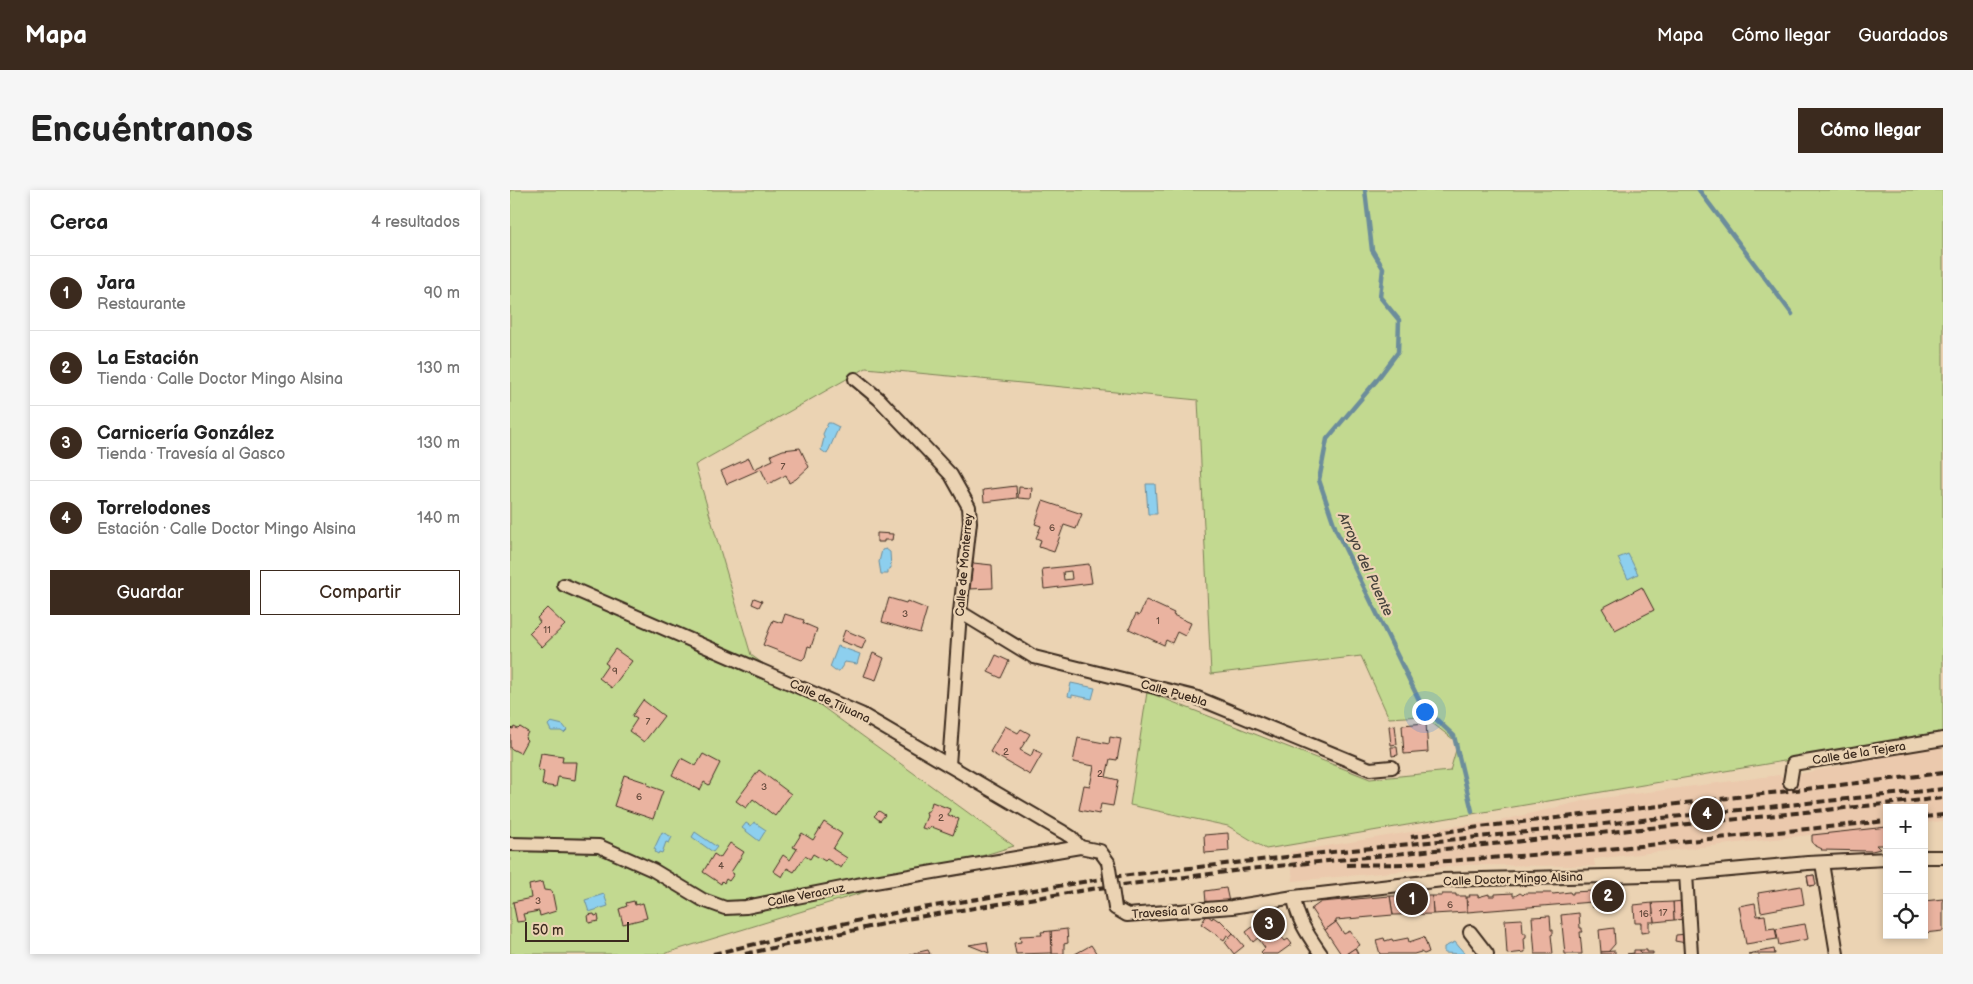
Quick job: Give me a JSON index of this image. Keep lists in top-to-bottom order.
{
  "streets": {
    "street": [
      "Calle de Monterrey",
      "Calle Puebla",
      "Calle de Tijuana",
      "Calle de la Tejera",
      "Calle Doctor Mingo Alsina",
      "Calle Veracruz",
      "Travesía al Gasco"
    ]
  },
  "crossings": [
    ["Calle de Monterrey", "Calle Puebla"],
    ["Calle de Monterrey", "Calle de Tijuana"],
    ["Calle de Tijuana", "Calle Veracruz"],
    ["Calle Doctor Mingo Alsina", "Travesía al Gasco"],
    ["Calle Veracruz", "Travesía al Gasco"]
  ],
  "water": ["Arroyo del Puente"],
  "house_numbers": [
    "7",
    "6",
    "3",
    "1",
    "11",
    "9",
    "7",
    "2",
    "2",
    "3",
    "6",
    "2",
    "4",
    "3",
    "6",
    "17",
    "16"
  ],
  "scale_bar": "50 m",
  "page": {
    "header": "Mapa",
    "nav": ["Mapa", "Cómo llegar", "Guardados"],
    "buttons": [
      "Cómo llegar",
      ["Guardar", "Compartir"]
    ],
    "title": "Encuéntranos",
    "heading": ["Cerca", "4 resultados"],
    "list": [
      {
        "mark": "1",
        "name": "Jara",
        "note": "Restaurante",
        "value": "90 m"
      },
      {
        "mark": "2",
        "name": "La Estación",
        "note": "Tienda · Calle Doctor Mingo Alsina",
        "value": "130 m"
      },
      {
        "mark": "3",
        "name": "Carnicería González",
        "note": "Tienda · Travesía al Gasco",
        "value": "130 m"
      },
      {
        "mark": "4",
        "name": "Torrelodones",
        "note": "Estación · Calle Doctor Mingo Alsina",
        "value": "140 m"
      }
    ],
    "pins": [
      "4",
      "2",
      "1",
      "3"
    ],
    "map_buttons": ["+", "−"],
    "scale": "50 m"
  }
}
